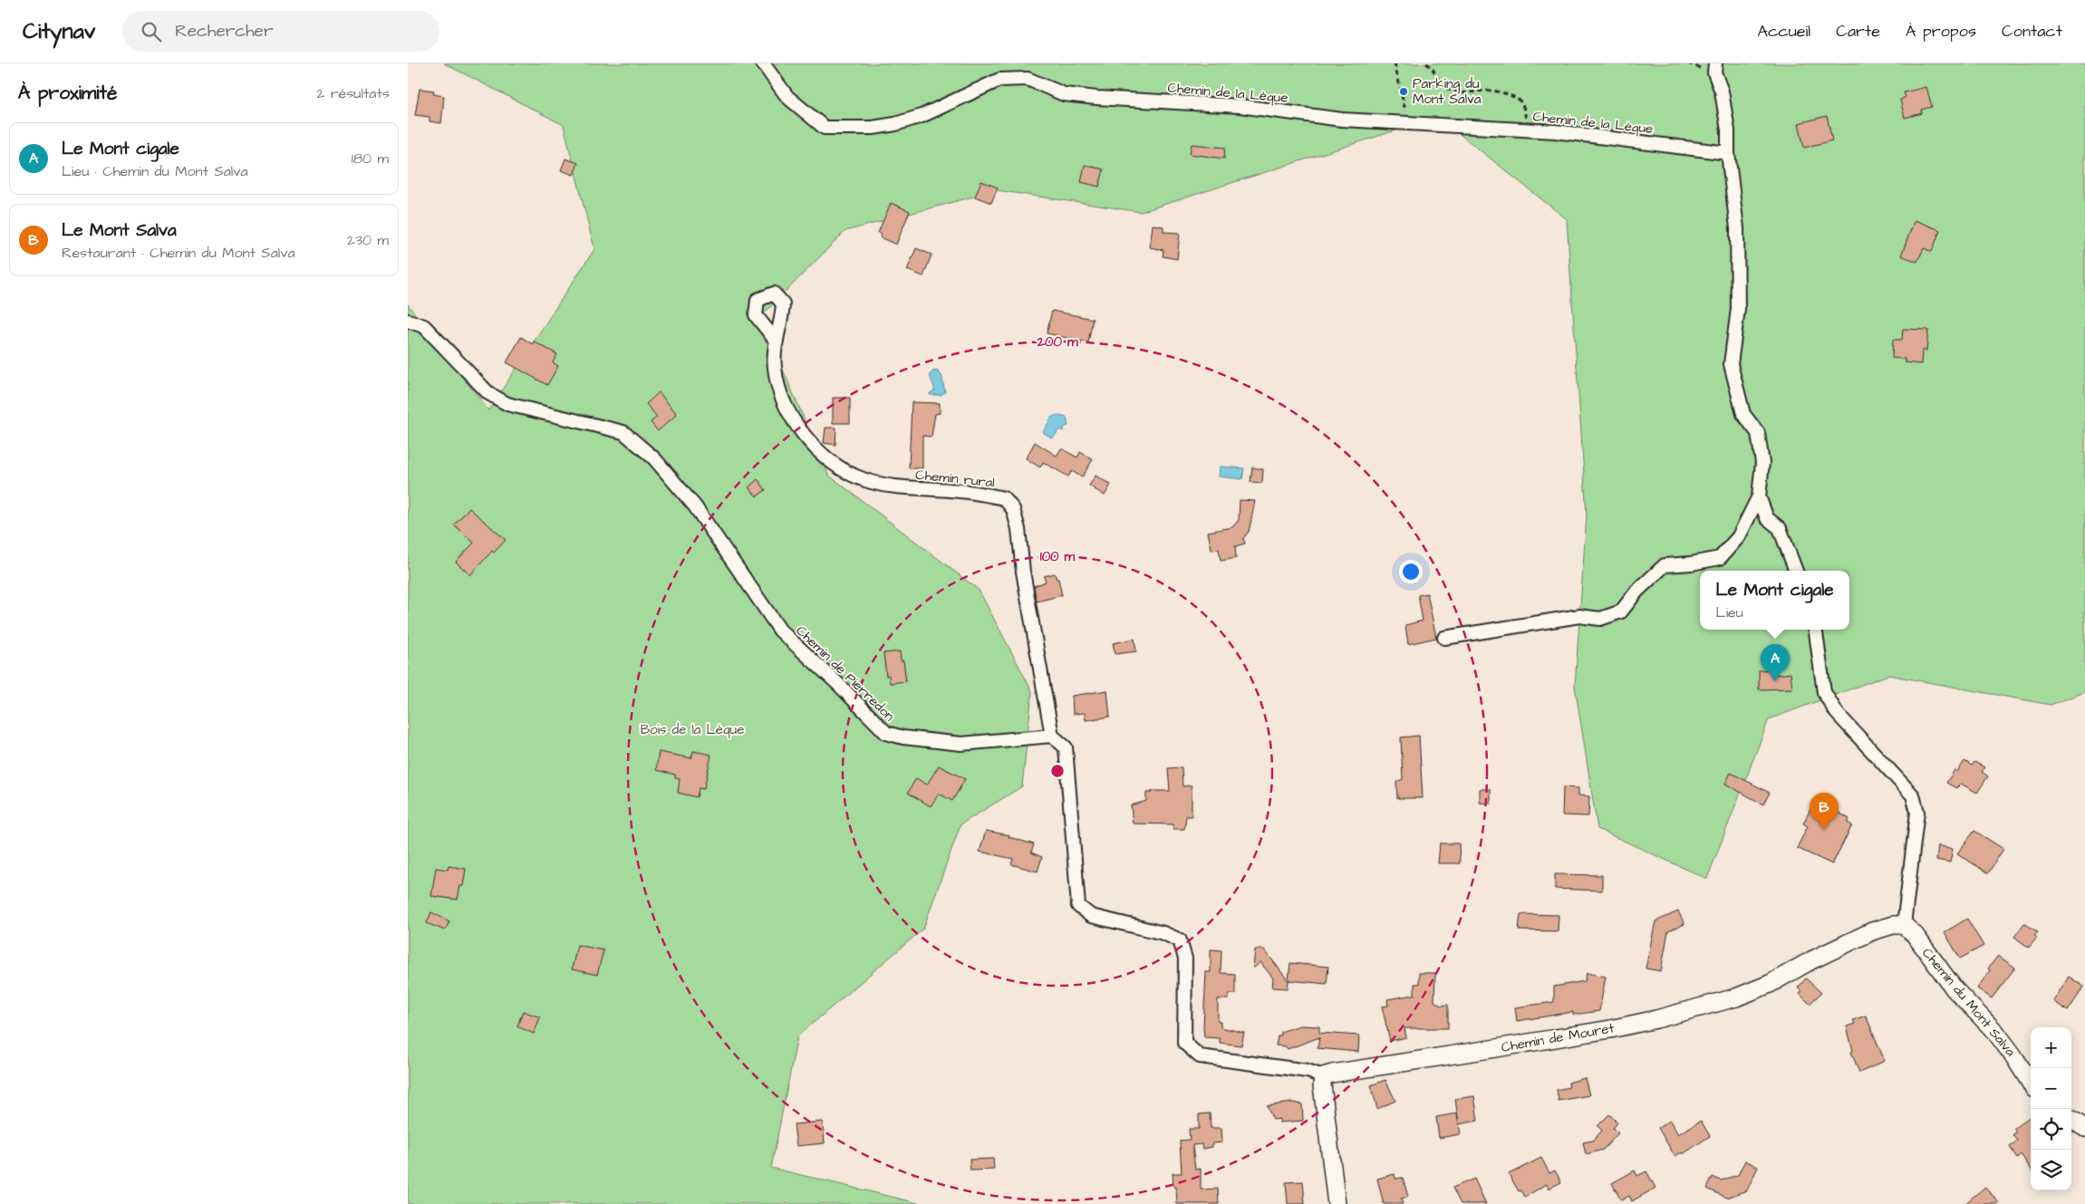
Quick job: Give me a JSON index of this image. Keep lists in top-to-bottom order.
{
  "streets": {
    "street": [
      "Chemin de la Lèque",
      "Chemin rural",
      "Chemin de Pierredon",
      "Chemin du Mont Salva",
      "Chemin de Mouret"
    ]
  },
  "crossings": [
    ["Chemin rural", "Chemin de Pierredon"],
    ["Chemin du Mont Salva", "Chemin de Mouret"]
  ],
  "parks": ["Bois de la Lèque"],
  "places": ["Parking du Mont Salva"],
  "page": {
    "header": "Citynav",
    "search": "Rechercher",
    "nav": [
      "Accueil",
      "Carte",
      "À propos",
      "Contact"
    ],
    "heading": ["À proximité", "2 résultats"],
    "list": [
      {
        "mark": "A",
        "name": "Le Mont cigale",
        "note": "Lieu · Chemin du Mont Salva",
        "value": "180 m"
      },
      {
        "mark": "B",
        "name": "Le Mont Salva",
        "note": "Restaurant · Chemin du Mont Salva",
        "value": "230 m"
      }
    ],
    "popup": ["Le Mont cigale", "Lieu"],
    "pins": ["A", "B"],
    "map_buttons": ["+", "−"]
  },
  "rings": ["200 m", "100 m"]
}
